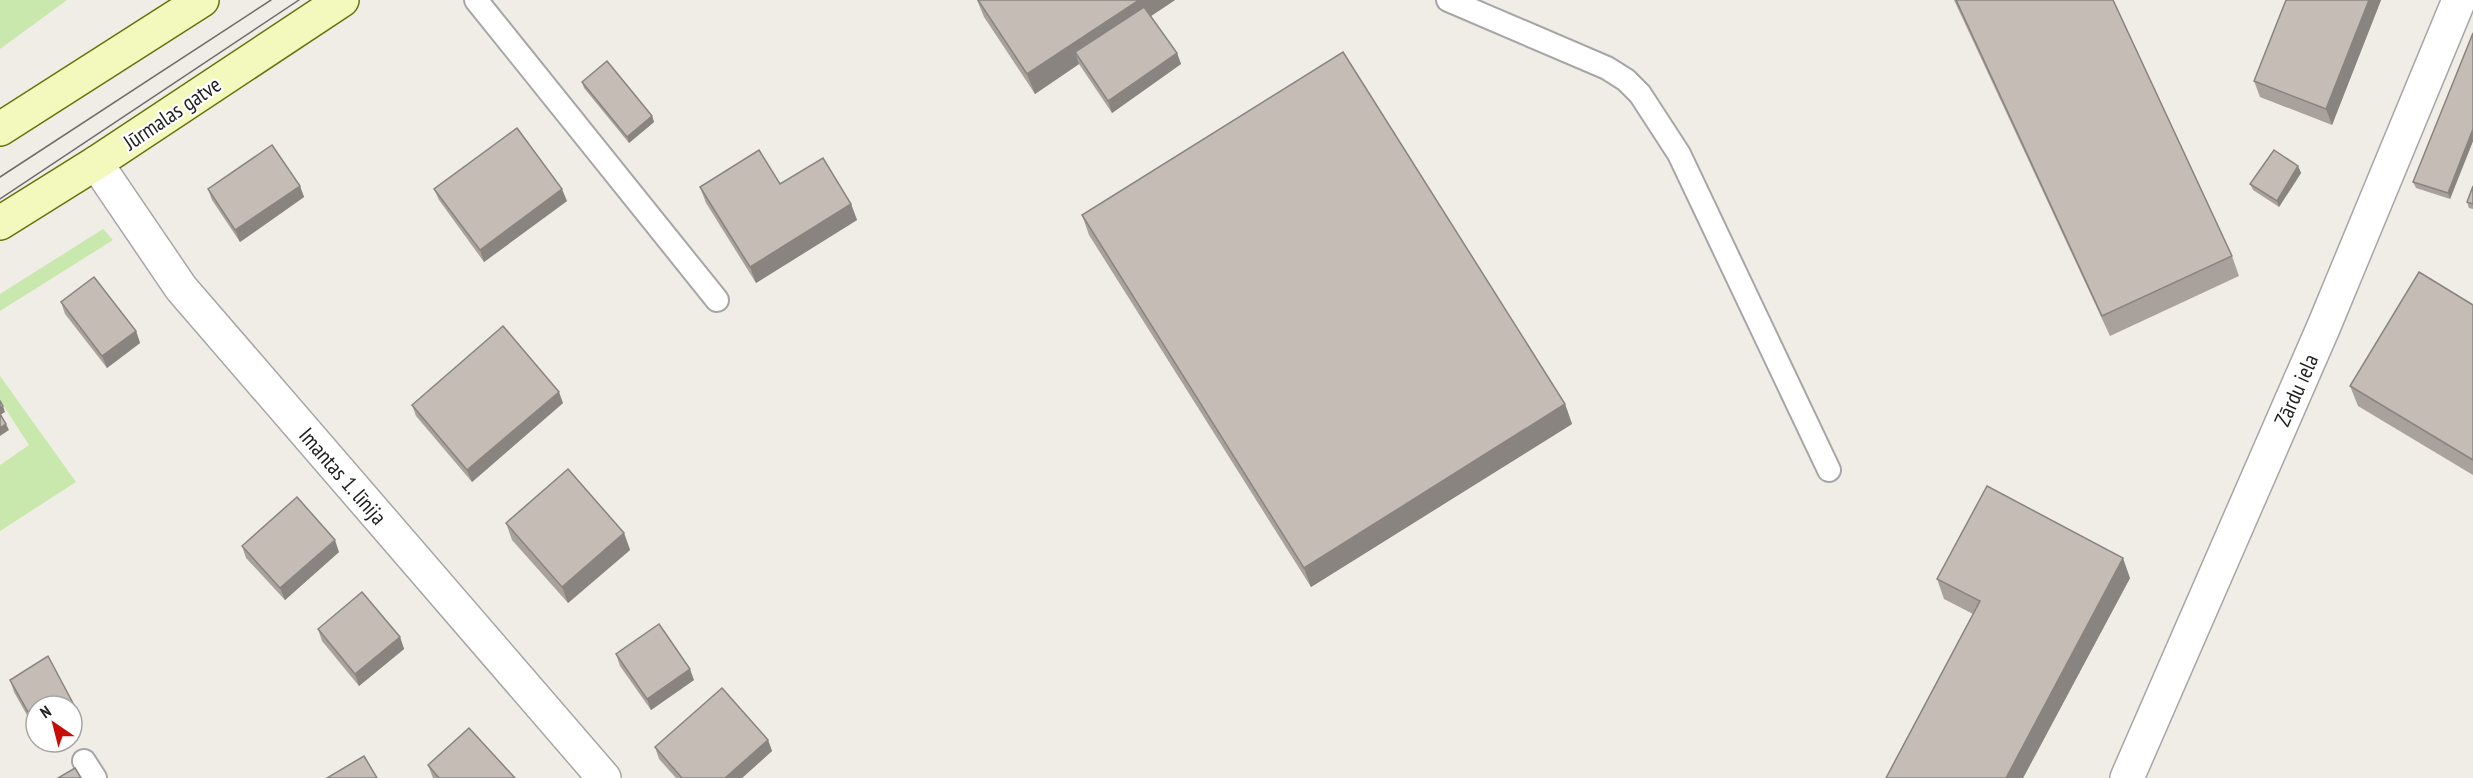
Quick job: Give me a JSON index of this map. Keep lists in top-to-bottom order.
{
  "streets": {
    "main road": ["Jūrmalas gatve"],
    "street": ["Zārdu iela", "Imantas 1. līnija"]
  },
  "crossings": [
    ["Jūrmalas gatve", "Imantas 1. līnija"]
  ],
  "north": "top left"
}
